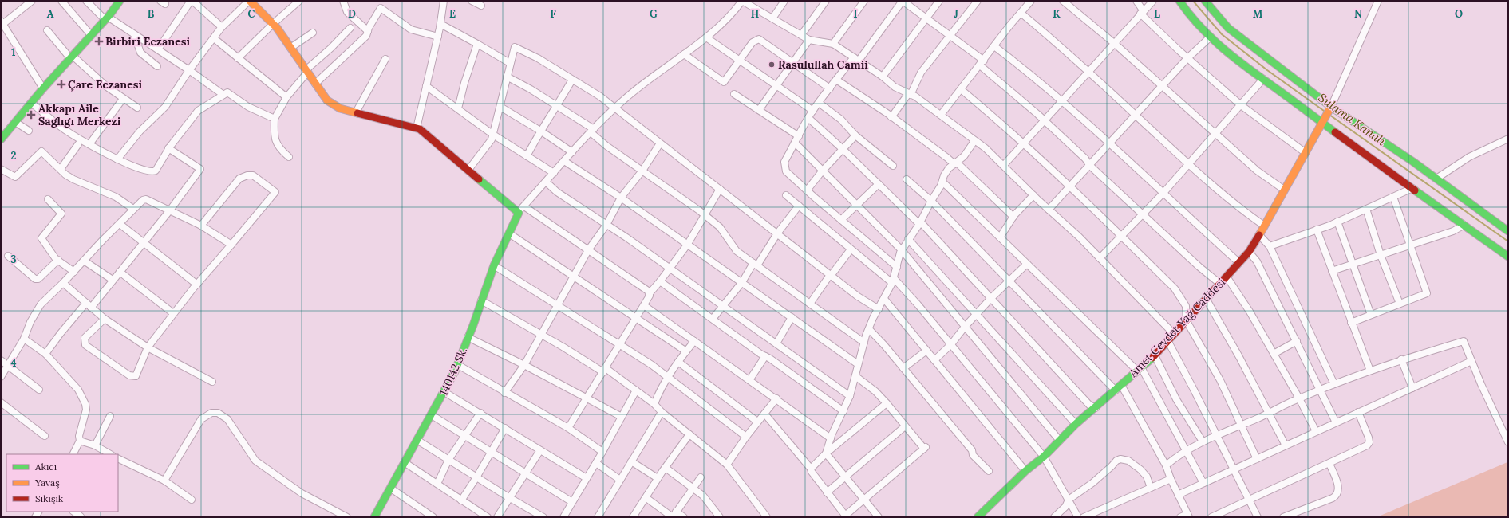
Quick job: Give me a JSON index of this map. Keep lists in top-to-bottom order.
{
  "streets": {
    "street": ["Amet Cevdet Yağ Caddesi", "140142 Sk."]
  },
  "water": ["Sulama Kanalı"],
  "places": {
    "health": ["Birbiri Eczanesi", "Çare Eczanesi", "Akkapı Aile Saglıgı Merkezi"],
    "other": ["Rasulullah Camii"]
  },
  "legend": ["Akıcı", "Yavaş", "Sıkışık"],
  "grid": {
    "columns": [
      "A",
      "B",
      "C",
      "D",
      "E",
      "F",
      "G",
      "H",
      "I",
      "J",
      "K",
      "L",
      "M",
      "N",
      "O"
    ],
    "rows": [
      "1",
      "2",
      "3",
      "4"
    ]
  }
}
